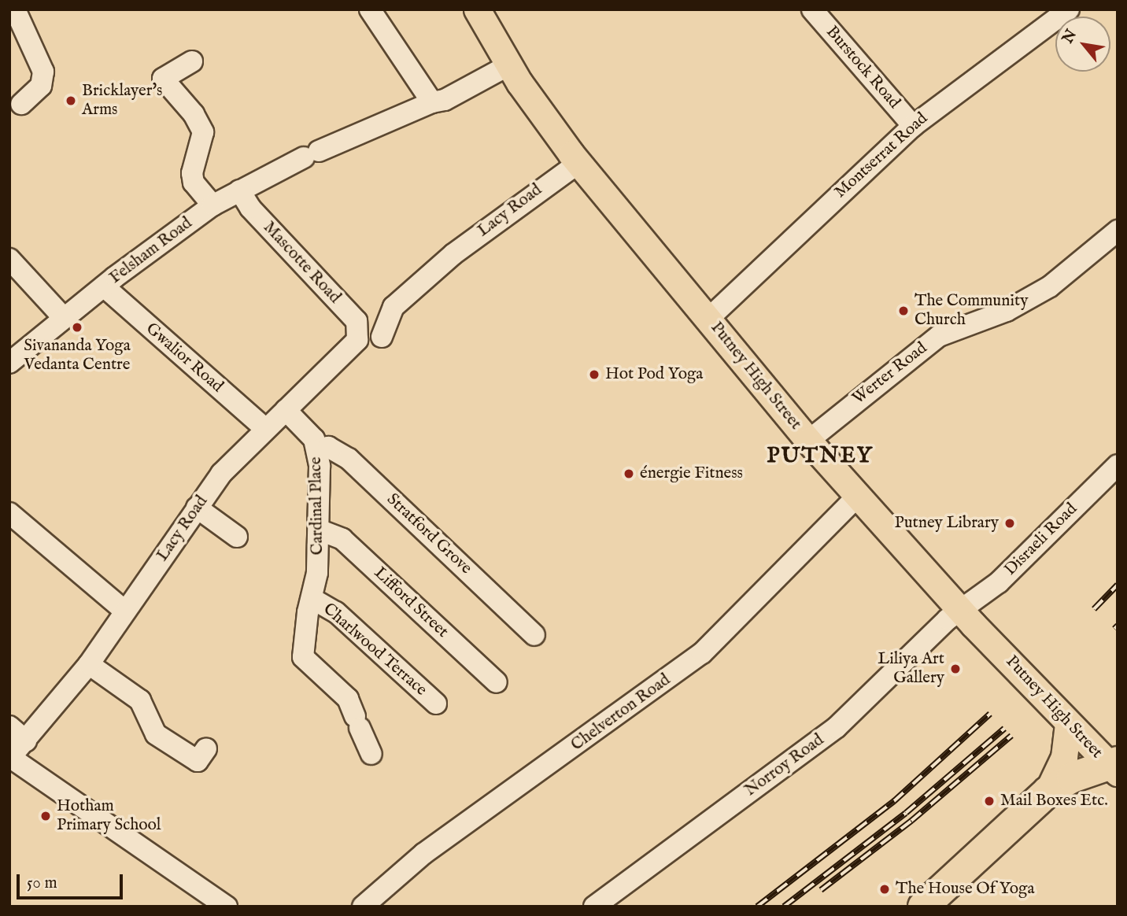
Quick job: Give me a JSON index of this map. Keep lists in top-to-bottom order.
{
  "streets": {
    "main road": ["Putney High Street"],
    "street": [
      "Burstock Road",
      "Montserrat Road",
      "Lacy Road",
      "Felsham Road",
      "Mascotte Road",
      "Gwalior Road",
      "Werter Road",
      "Cardinal Place",
      "Stratford Grove",
      "Disraeli Road",
      "Lifford Street",
      "Charlwood Terrace",
      "Chelverton Road",
      "Norroy Road"
    ]
  },
  "crossings": [
    ["Burstock Road", "Montserrat Road"],
    ["Montserrat Road", "Putney High Street"],
    ["Lacy Road", "Mascotte Road"],
    ["Lacy Road", "Gwalior Road"],
    ["Lacy Road", "Putney High Street"],
    ["Lacy Road", "Cardinal Place"],
    ["Felsham Road", "Mascotte Road"],
    ["Felsham Road", "Gwalior Road"],
    ["Felsham Road", "Putney High Street"],
    ["Werter Road", "Putney High Street"],
    ["Putney High Street", "Disraeli Road"],
    ["Putney High Street", "Chelverton Road"],
    ["Putney High Street", "Norroy Road"],
    ["Cardinal Place", "Stratford Grove"],
    ["Cardinal Place", "Lifford Street"],
    ["Cardinal Place", "Charlwood Terrace"],
    ["Disraeli Road", "Norroy Road"]
  ],
  "districts": ["PUTNEY"],
  "places": [
    "Bricklayer's Arms",
    "The Community Church",
    "Sivananda Yoga Vedanta Centre",
    "Hot Pod Yoga",
    "énergie Fitness",
    "Putney Library",
    "Liliya Art Gallery",
    "Mail Boxes Etc.",
    "Hotham Primary School",
    "The House Of Yoga"
  ],
  "scale_bar": "50 m",
  "north": "top left"
}
